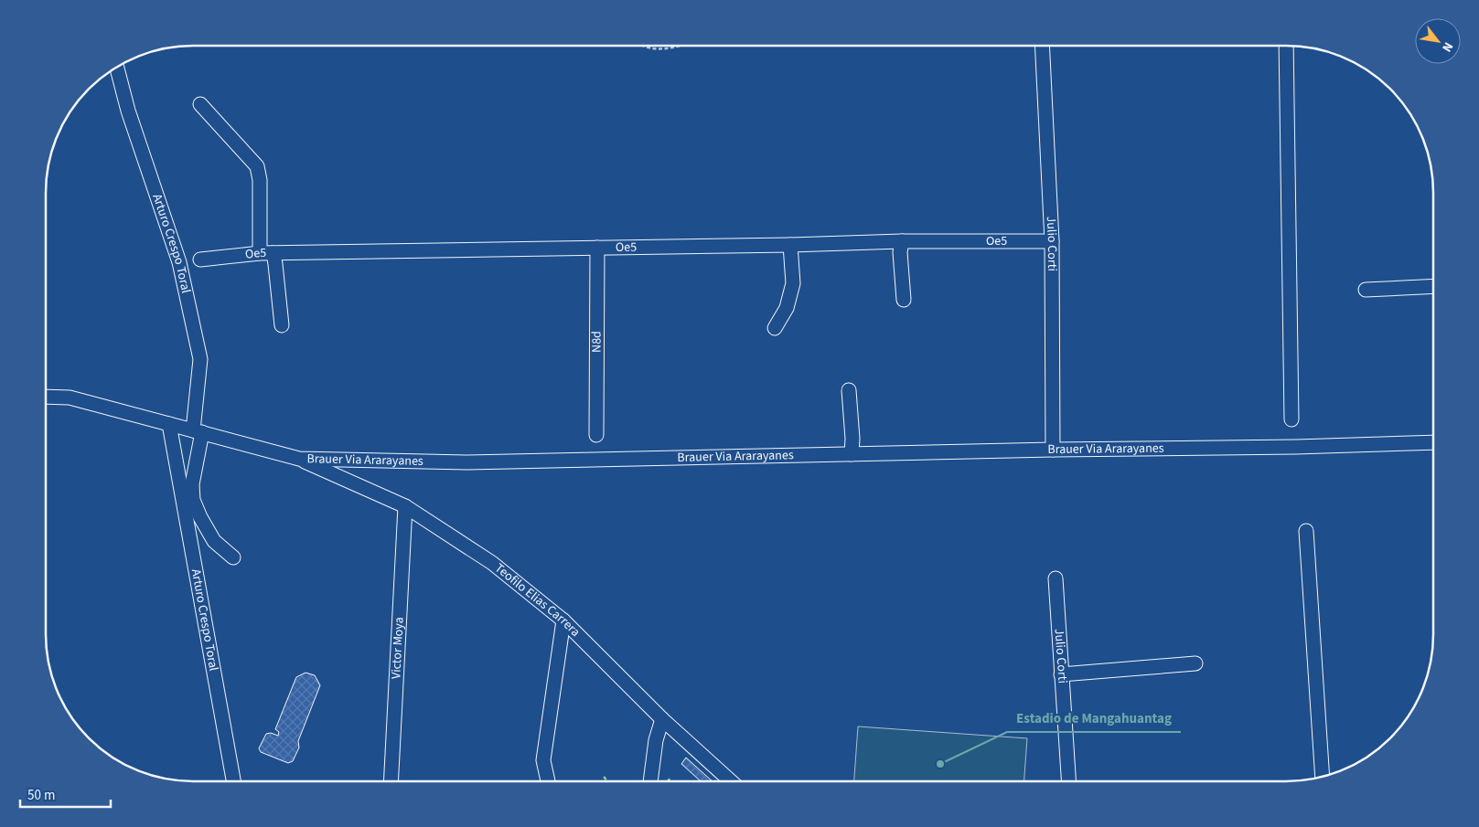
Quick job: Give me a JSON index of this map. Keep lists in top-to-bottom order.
{
  "streets": {
    "street": [
      "Oe5",
      "Arturo Crespo Toral",
      "Julio Corti",
      "N8d",
      "Brauer Via Ararayanes",
      "Teofilo Elias Carrera",
      "Victor Moya"
    ]
  },
  "crossings": [
    ["Oe5", "Julio Corti"],
    ["Oe5", "N8d"],
    ["Arturo Crespo Toral", "Brauer Via Ararayanes"],
    ["Julio Corti", "Brauer Via Ararayanes"],
    ["Brauer Via Ararayanes", "Teofilo Elias Carrera"],
    ["Teofilo Elias Carrera", "Victor Moya"]
  ],
  "places": ["Estadio de Mangahuantag"],
  "scale_bar": "50 m",
  "north": "bottom right"
}
